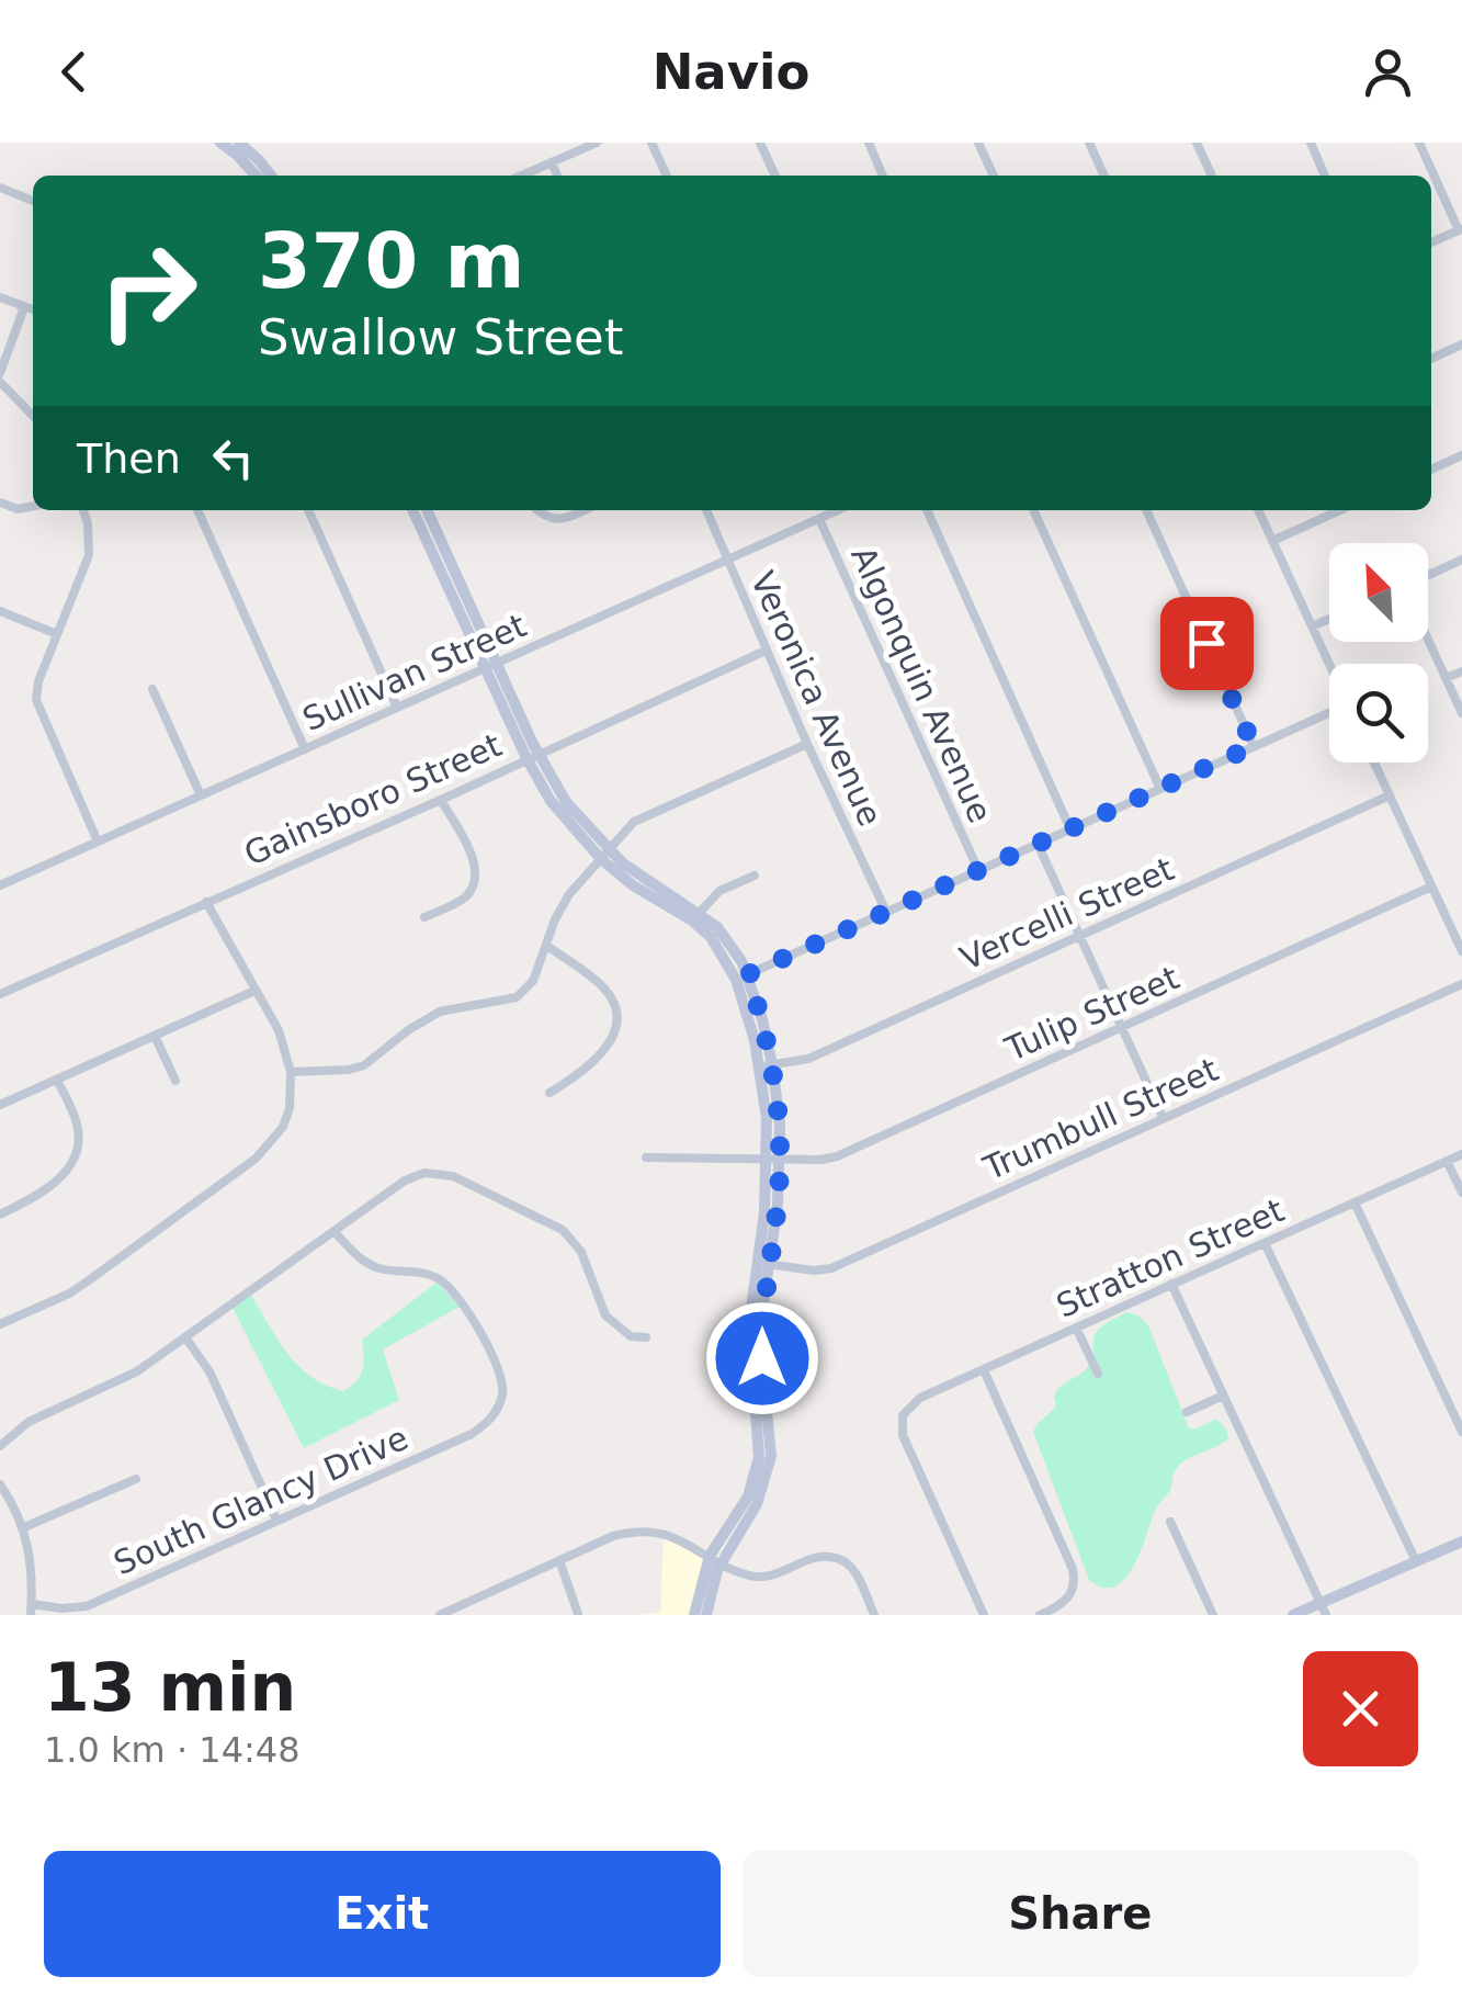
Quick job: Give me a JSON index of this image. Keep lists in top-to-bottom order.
{
  "streets": {
    "street": [
      "Sullivan Street",
      "Algonquin Avenue",
      "Veronica Avenue",
      "Gainsboro Street",
      "Vercelli Street",
      "Tulip Street",
      "Trumbull Street",
      "Stratton Street",
      "South Glancy Drive"
    ]
  },
  "crossings": [
    ["Sullivan Street", "Algonquin Avenue"],
    ["Sullivan Street", "Veronica Avenue"],
    ["Veronica Avenue", "Gainsboro Street"]
  ],
  "north": "top left",
  "page": {
    "header": "Navio",
    "turn": ["370 m", "Swallow Street"],
    "then": "Then",
    "heading": ["13 min", "1.0 km · 14:48"],
    "buttons": ["Exit", "Share"]
  }
}
